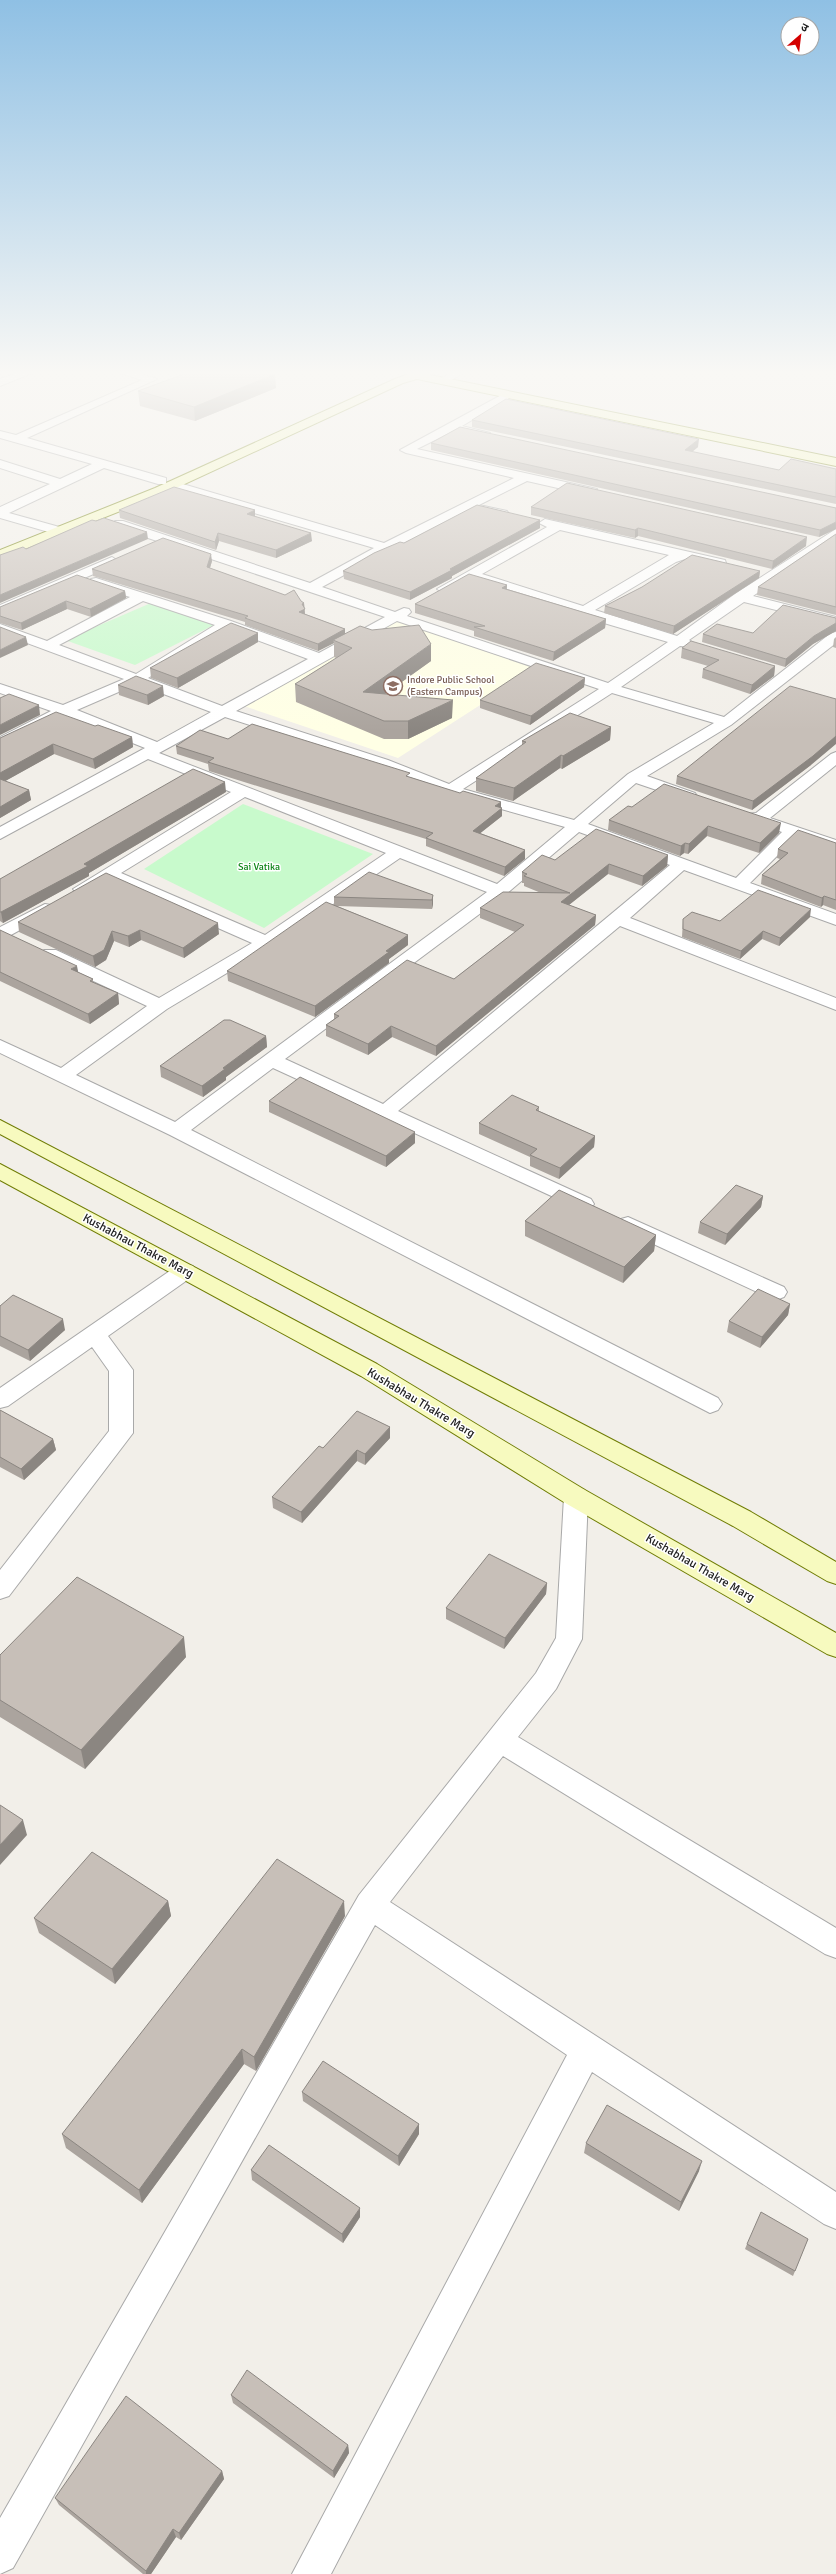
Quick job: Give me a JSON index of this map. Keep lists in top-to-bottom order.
{
  "streets": {
    "street": ["Kushabhau Thakre Marg"]
  },
  "parks": ["Sai Vatika"],
  "places": {
    "school or university": ["Indore Public School (Eastern Campus)"]
  },
  "north": "top right"
}
